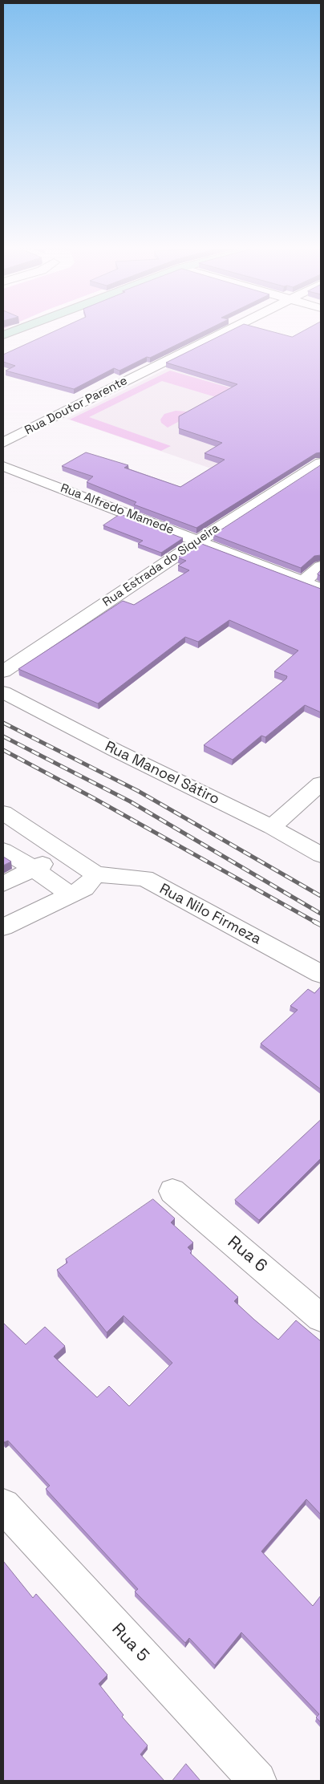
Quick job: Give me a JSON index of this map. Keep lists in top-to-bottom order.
{
  "streets": {
    "street": [
      "Rua Doutor Parente",
      "Rua Alfredo Mamede",
      "Rua Estrada do Siqueira",
      "Rua Manoel Sátiro",
      "Rua Nilo Firmeza",
      "Rua 6",
      "Rua 5"
    ]
  },
  "crossings": [
    ["Rua Alfredo Mamede", "Rua Estrada do Siqueira"]
  ]
}
